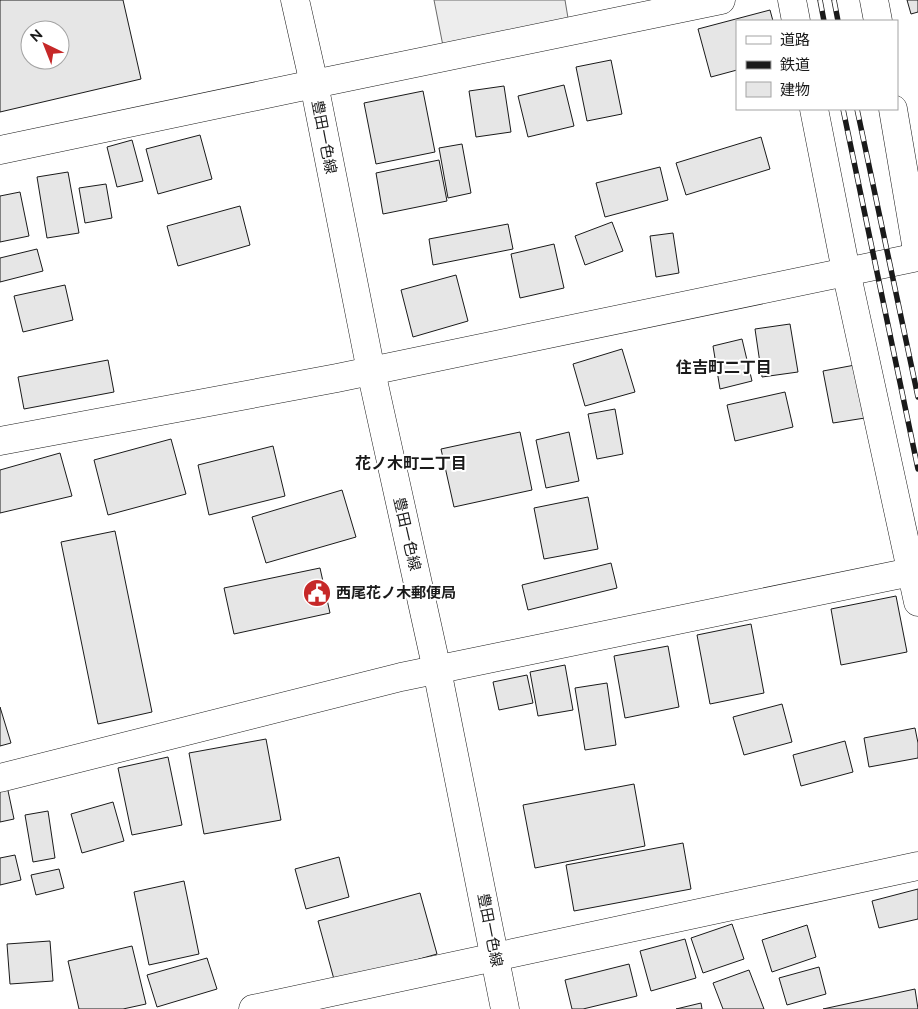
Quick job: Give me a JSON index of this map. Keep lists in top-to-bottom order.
{
  "streets": {
    "street": ["豊田一色線"]
  },
  "districts": ["住吉町二丁目", "花ノ木町二丁目"],
  "places": {
    "public building": ["西尾花ノ木郵便局"]
  },
  "legend": ["道路", "鉄道", "建物"],
  "north": "top left"
}
